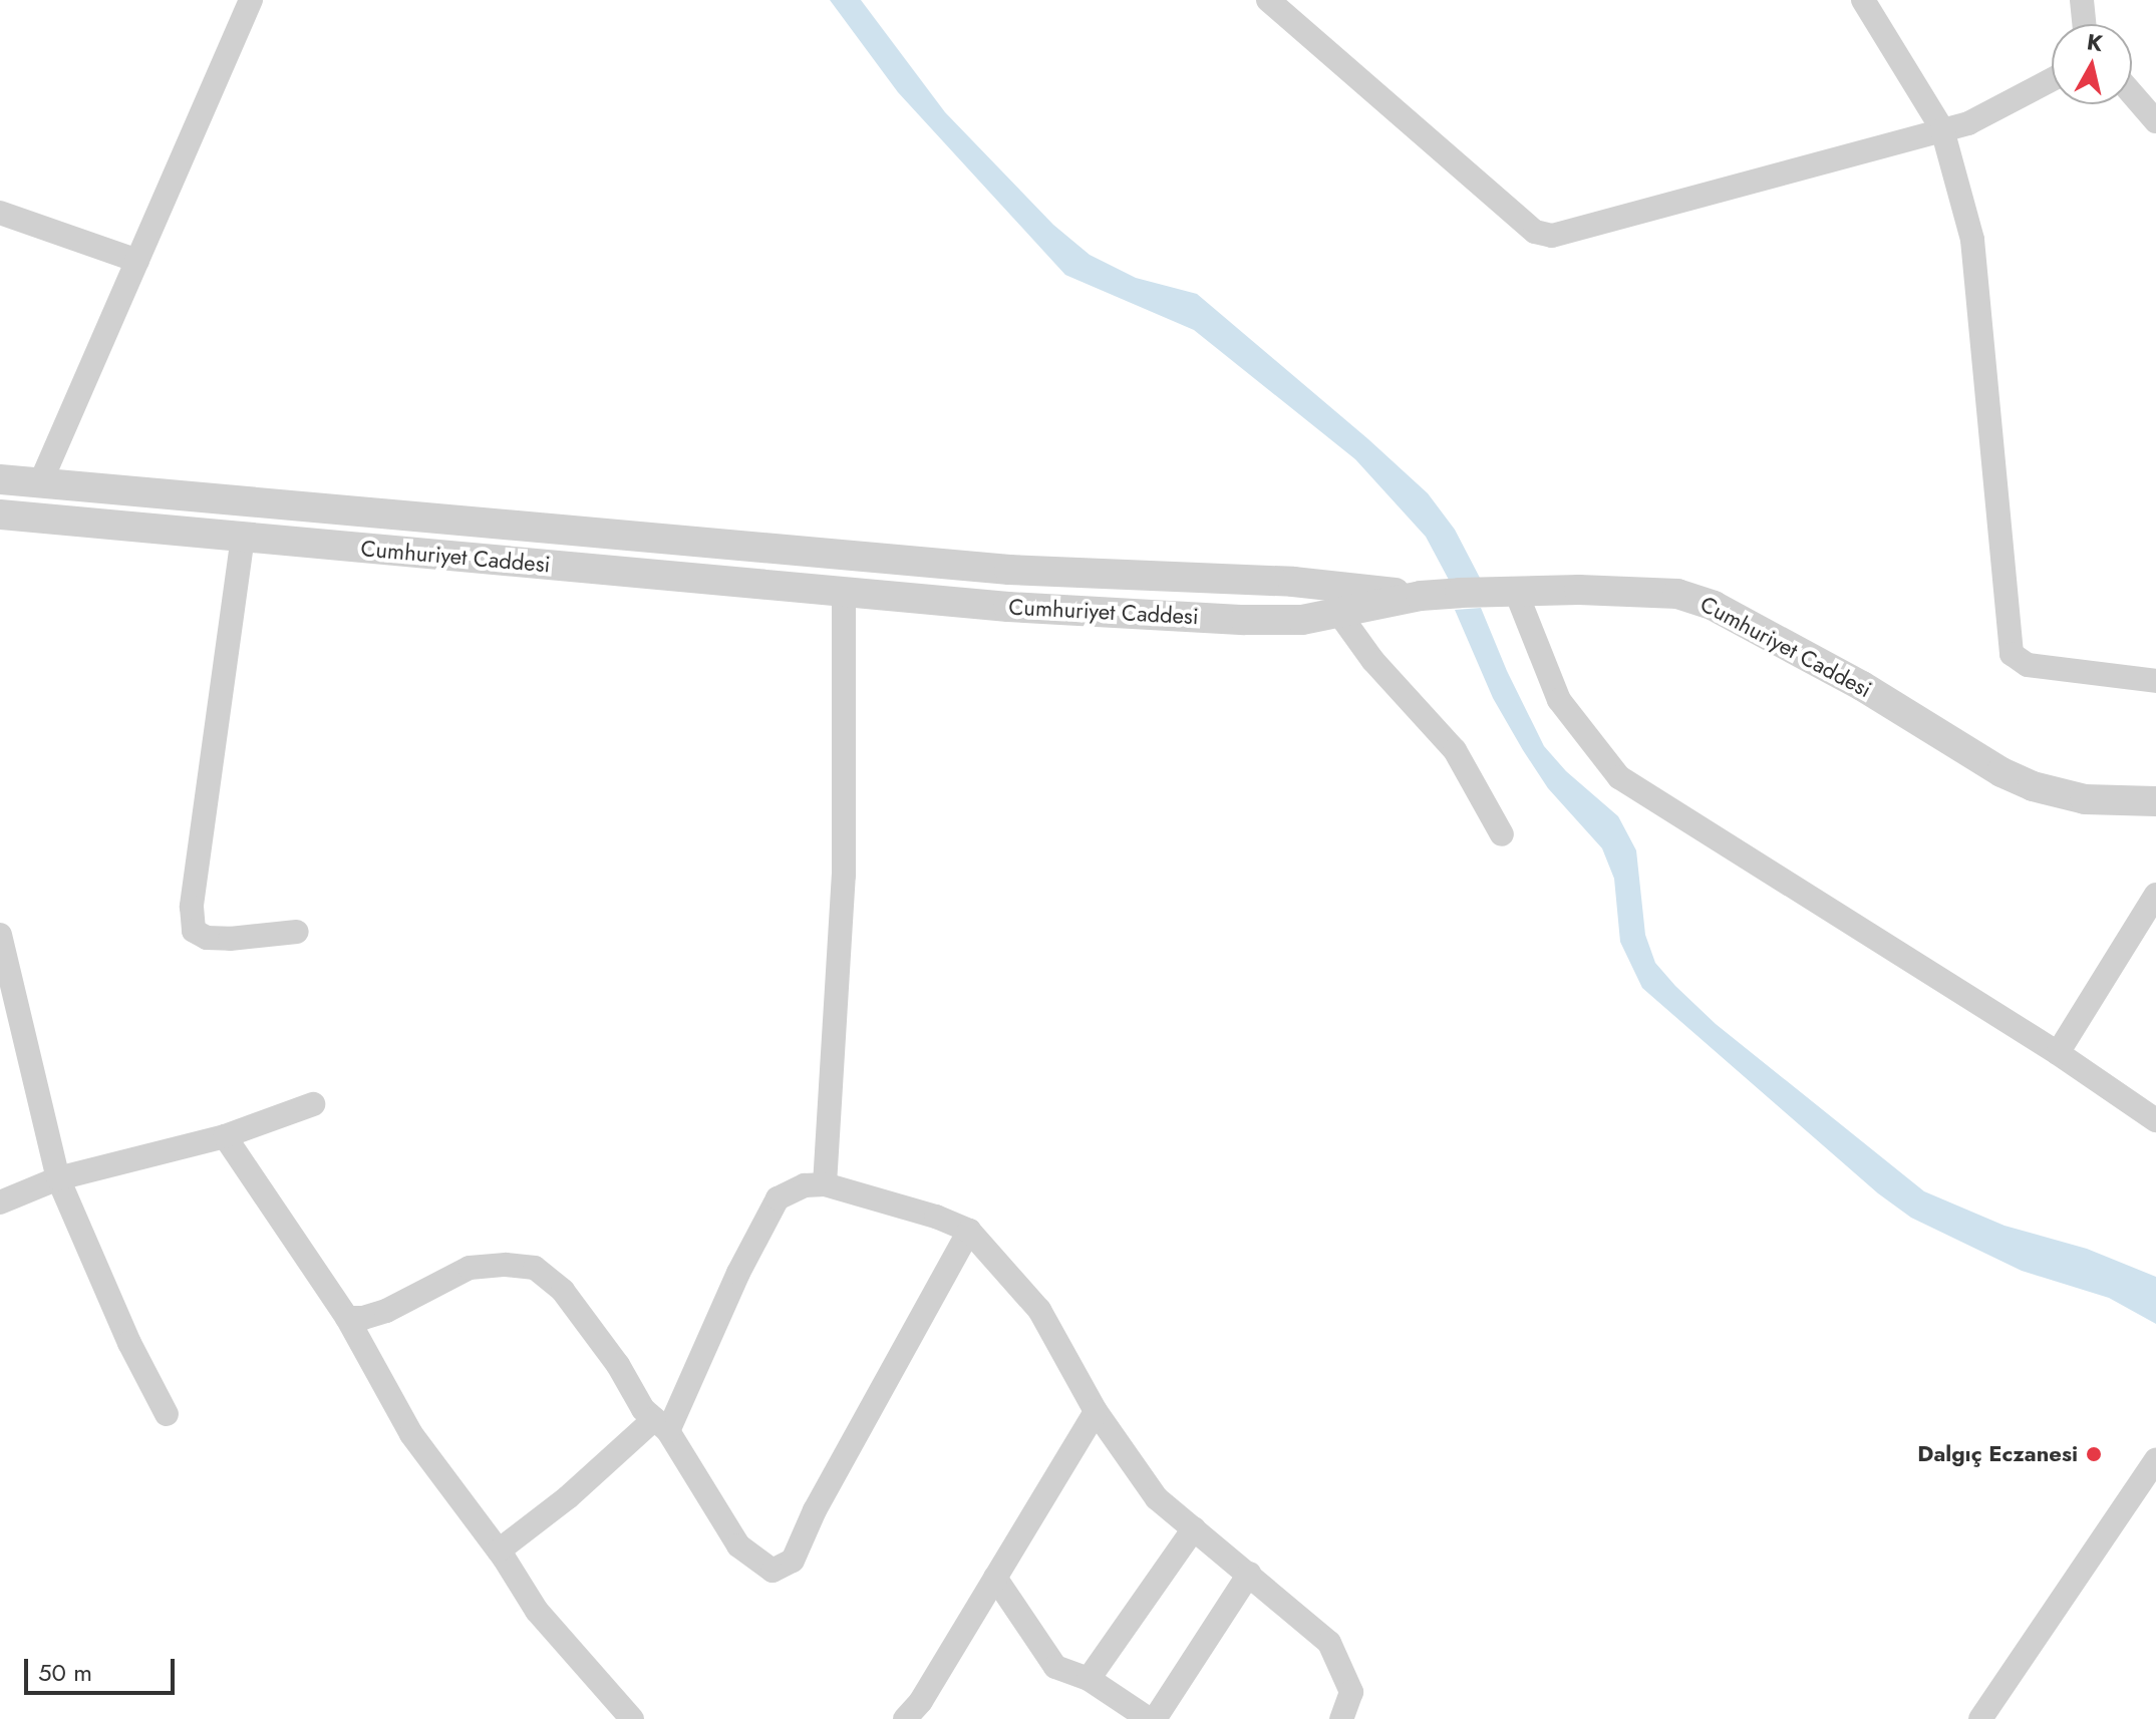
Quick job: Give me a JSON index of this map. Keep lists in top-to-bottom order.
{
  "streets": {
    "street": ["Cumhuriyet Caddesi"]
  },
  "places": ["Dalgıç Eczanesi"],
  "scale_bar": "50 m",
  "north": "top"
}
